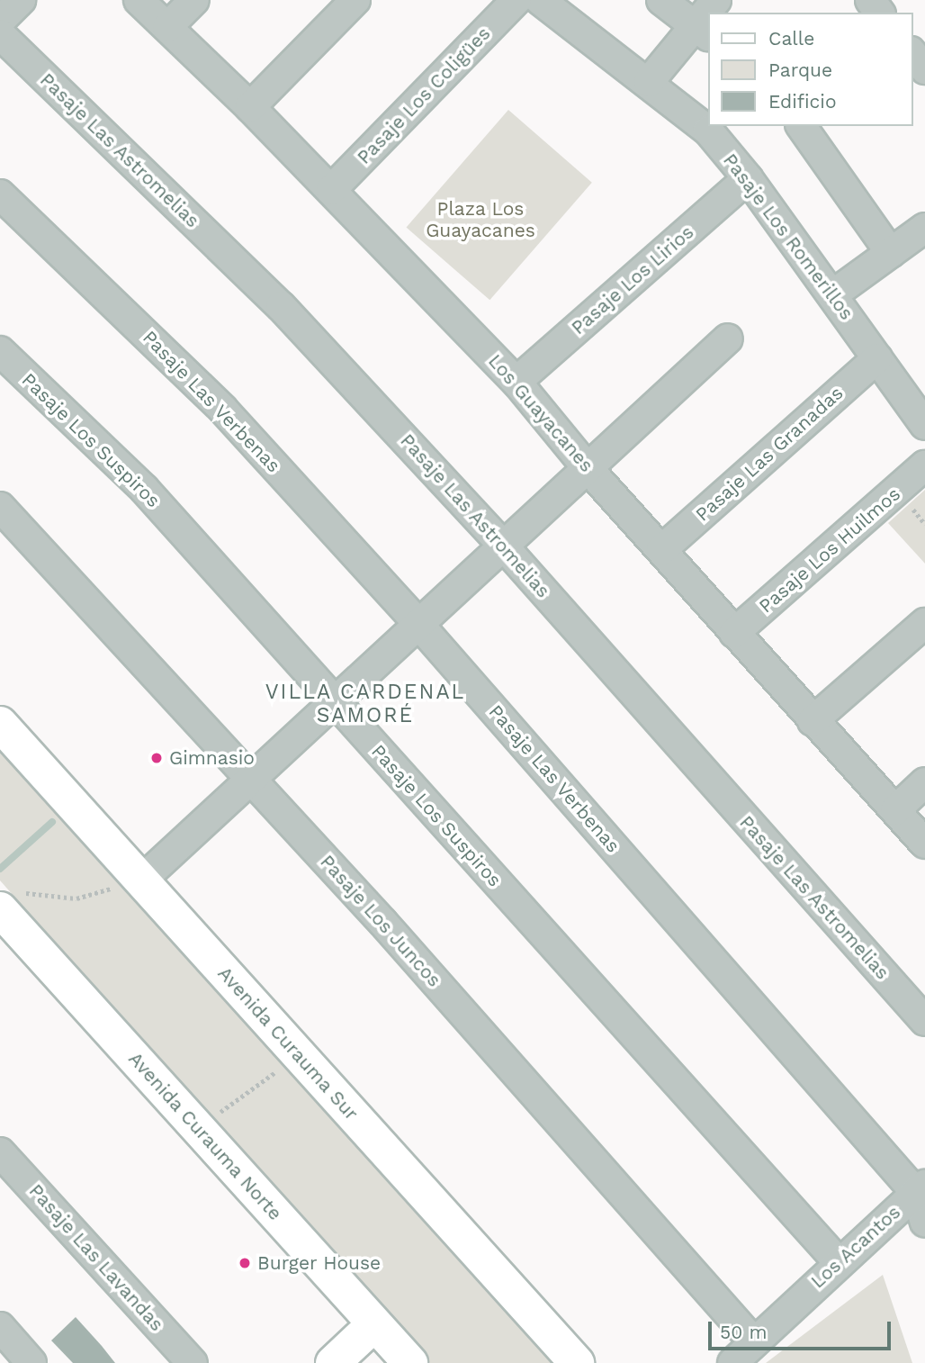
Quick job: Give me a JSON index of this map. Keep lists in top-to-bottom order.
{
  "streets": {
    "street": [
      "Pasaje Los Coligües",
      "Pasaje Las Astromelias",
      "Pasaje Los Romerillos",
      "Pasaje Los Lirios",
      "Pasaje Las Verbenas",
      "Los Guayacanes",
      "Pasaje Los Suspiros",
      "Pasaje Las Granadas",
      "Pasaje Los Huilmos",
      "Pasaje Los Juncos",
      "Avenida Curauma Sur",
      "Avenida Curauma Norte",
      "Los Acantos",
      "Pasaje Las Lavandas"
    ]
  },
  "crossings": [
    ["Pasaje Los Coligües", "Los Guayacanes"],
    ["Pasaje Los Romerillos", "Pasaje Los Lirios"],
    ["Pasaje Los Romerillos", "Pasaje Las Granadas"],
    ["Pasaje Los Lirios", "Los Guayacanes"],
    ["Pasaje Las Verbenas", "Los Acantos"],
    ["Los Guayacanes", "Pasaje Las Granadas"],
    ["Los Guayacanes", "Pasaje Los Huilmos"],
    ["Pasaje Los Suspiros", "Los Acantos"],
    ["Pasaje Los Juncos", "Los Acantos"]
  ],
  "districts": ["VILLA CARDENAL SAMORÉ"],
  "parks": ["Plaza Los Guayacanes"],
  "places": ["Gimnasio", "Burger House"],
  "legend": ["Calle", "Parque", "Edificio"],
  "scale_bar": "50 m"
}
